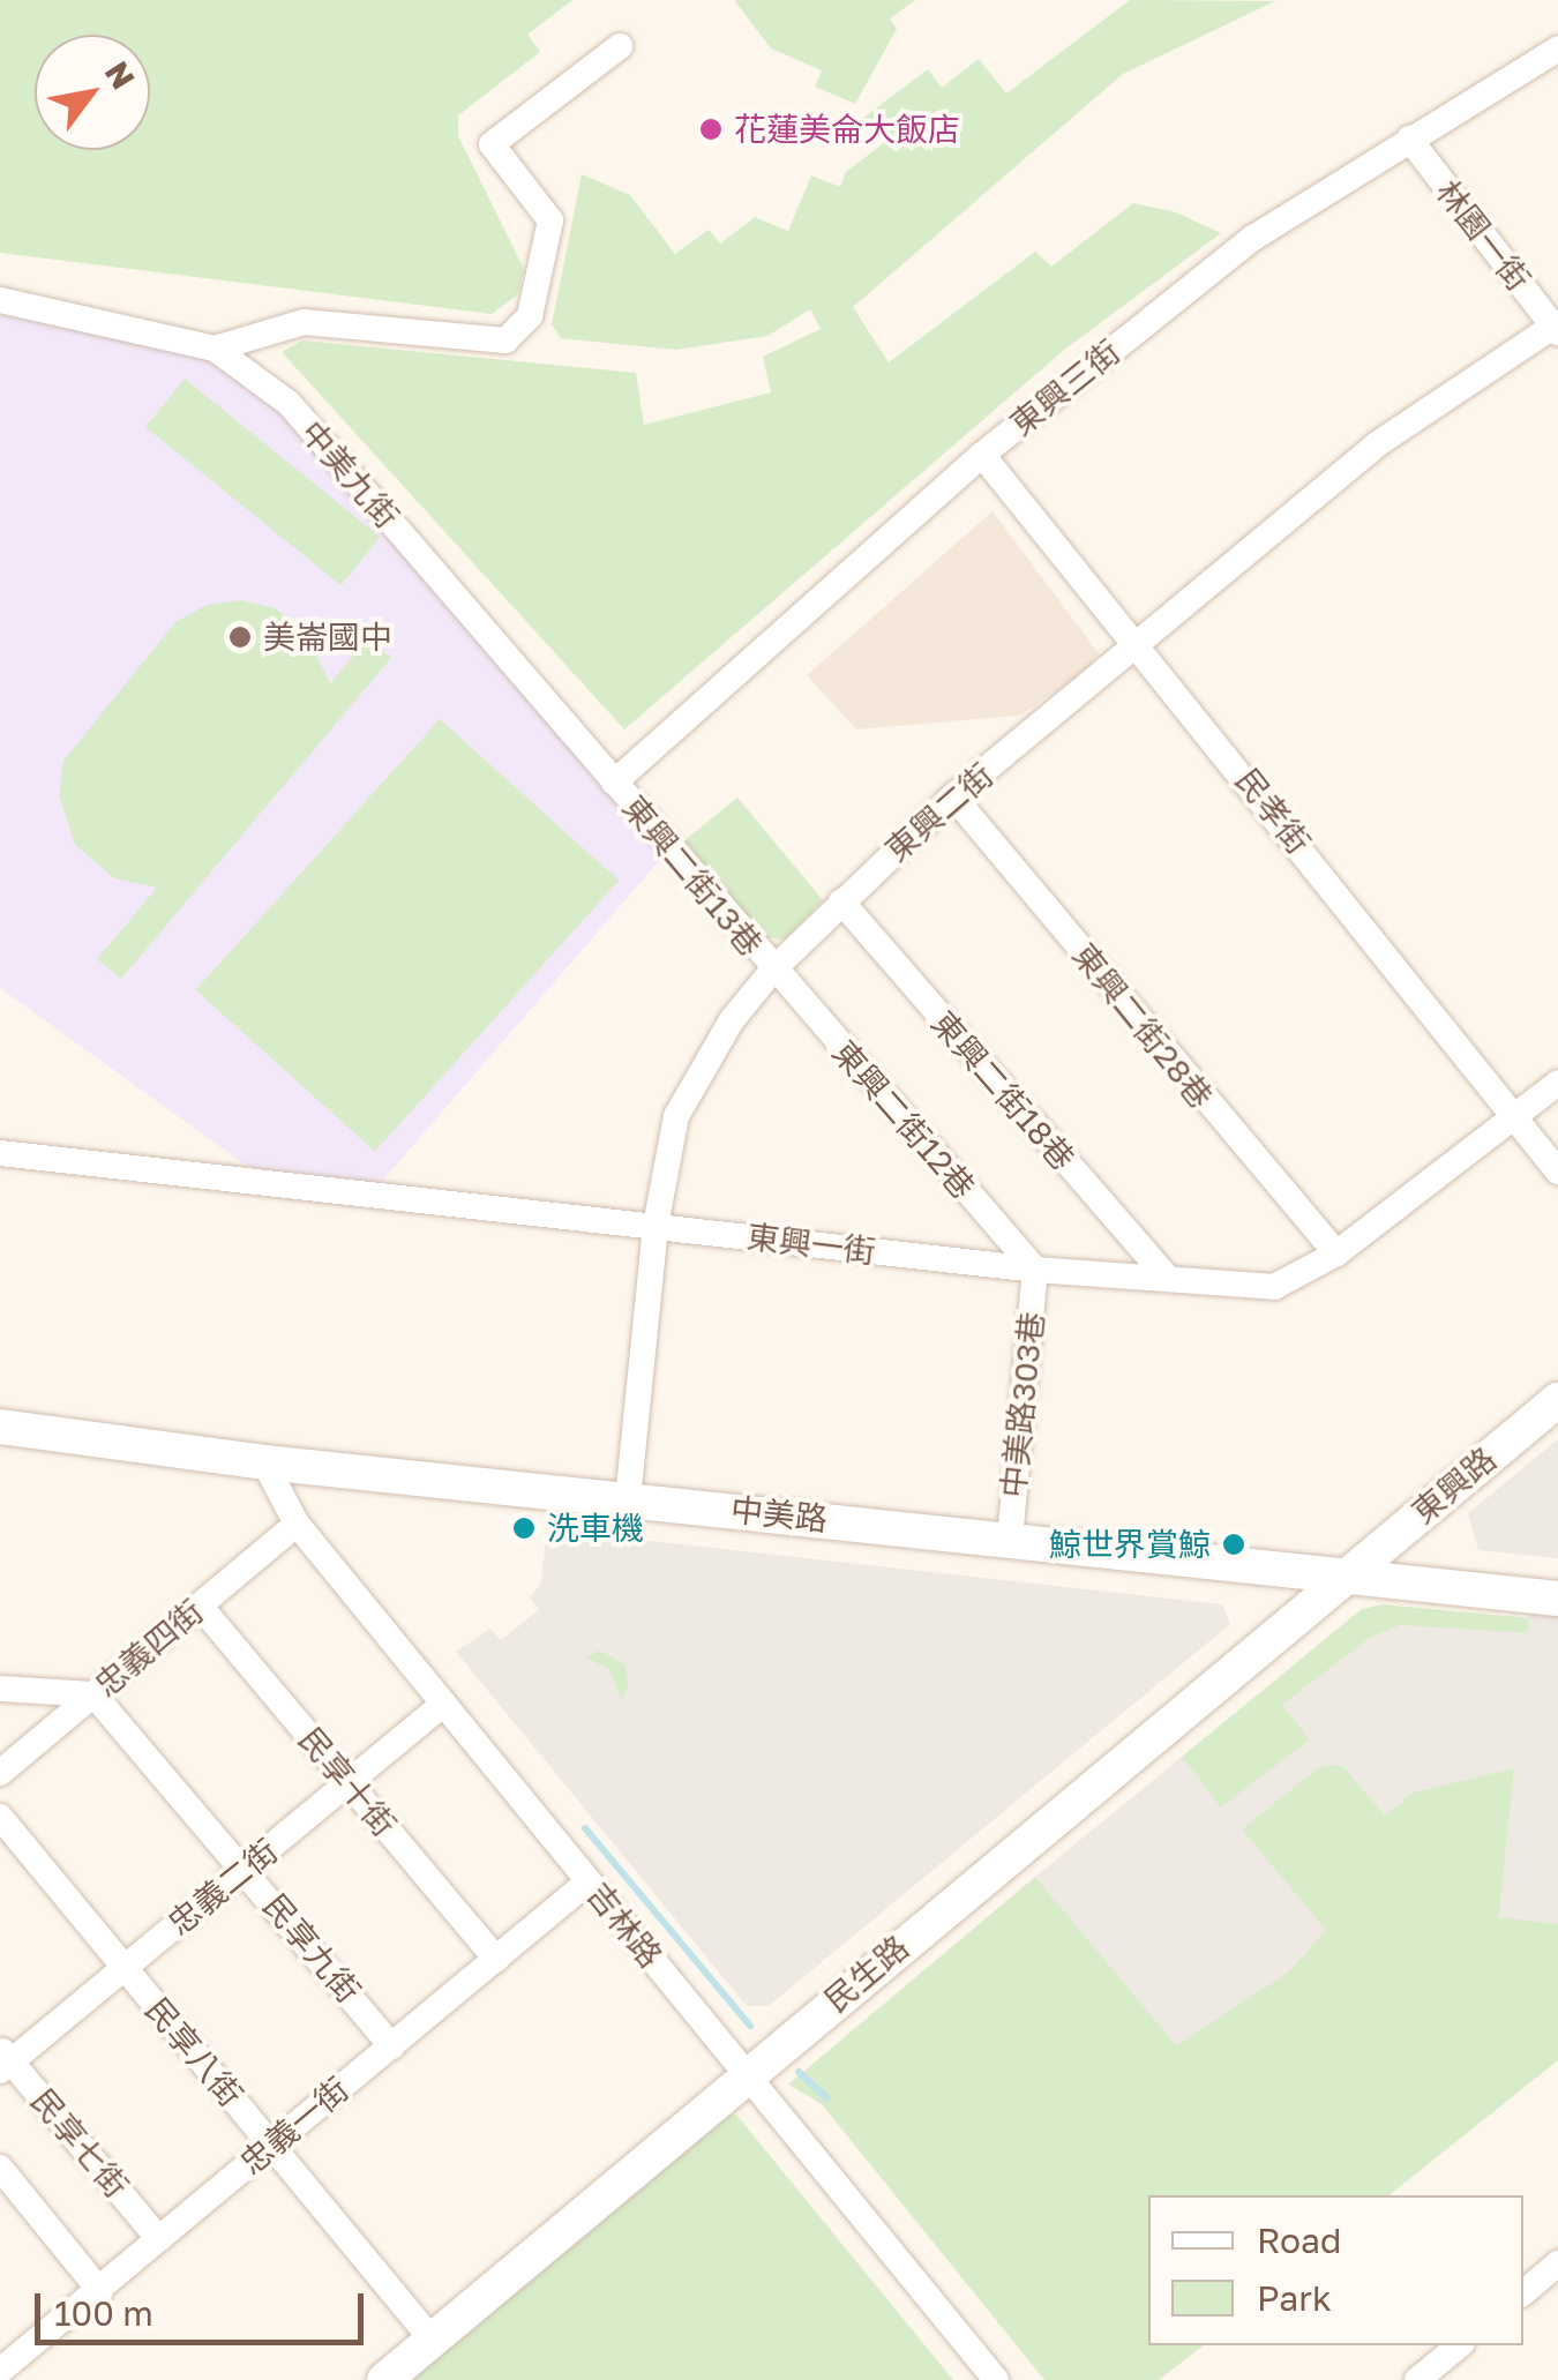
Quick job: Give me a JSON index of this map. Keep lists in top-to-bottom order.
{
  "streets": {
    "street": [
      "林園一街",
      "東興三街",
      "中美九街",
      "民孝街",
      "東興二街",
      "東興二街13巷",
      "東興二街28巷",
      "東興二街18巷",
      "東興二街12巷",
      "東興一街",
      "中美路303巷",
      "東興路",
      "中美路",
      "忠義四街",
      "民享十街",
      "忠義二街",
      "吉林路",
      "民享九街",
      "民生路",
      "民享八街",
      "忠義一街",
      "民享七街"
    ]
  },
  "crossings": [
    ["林園一街", "東興三街"],
    ["林園一街", "東興二街"],
    ["東興三街", "中美九街"],
    ["東興三街", "民孝街"],
    ["東興三街", "東興二街13巷"],
    ["中美九街", "東興二街13巷"],
    ["民孝街", "東興二街"],
    ["民孝街", "東興一街"],
    ["東興二街", "東興二街13巷"],
    ["東興二街", "東興二街28巷"],
    ["東興二街", "東興二街18巷"],
    ["東興二街", "東興二街12巷"],
    ["東興二街", "東興一街"],
    ["東興二街", "中美路"],
    ["東興二街13巷", "東興二街12巷"],
    ["東興二街28巷", "東興一街"],
    ["東興二街18巷", "東興一街"],
    ["東興二街12巷", "東興一街"],
    ["東興二街12巷", "中美路303巷"],
    ["東興一街", "中美路303巷"],
    ["中美路303巷", "中美路"],
    ["東興路", "中美路"],
    ["東興路", "民生路"],
    ["中美路", "吉林路"],
    ["中美路", "民生路"],
    ["忠義四街", "民享十街"],
    ["忠義四街", "吉林路"],
    ["忠義四街", "民享九街"],
    ["民享十街", "忠義二街"],
    ["民享十街", "忠義一街"],
    ["忠義二街", "吉林路"],
    ["忠義二街", "民享九街"],
    ["忠義二街", "民享八街"],
    ["忠義二街", "民享七街"],
    ["吉林路", "民生路"],
    ["吉林路", "忠義一街"],
    ["民享九街", "忠義一街"],
    ["民生路", "民享八街"],
    ["民享八街", "忠義一街"],
    ["忠義一街", "民享七街"]
  ],
  "places": [
    "花蓮美侖大飯店",
    "美崙國中",
    "洗車機",
    "鯨世界賞鯨"
  ],
  "legend": ["Road", "Park"],
  "scale_bar": "100 m",
  "north": "top right"
}
